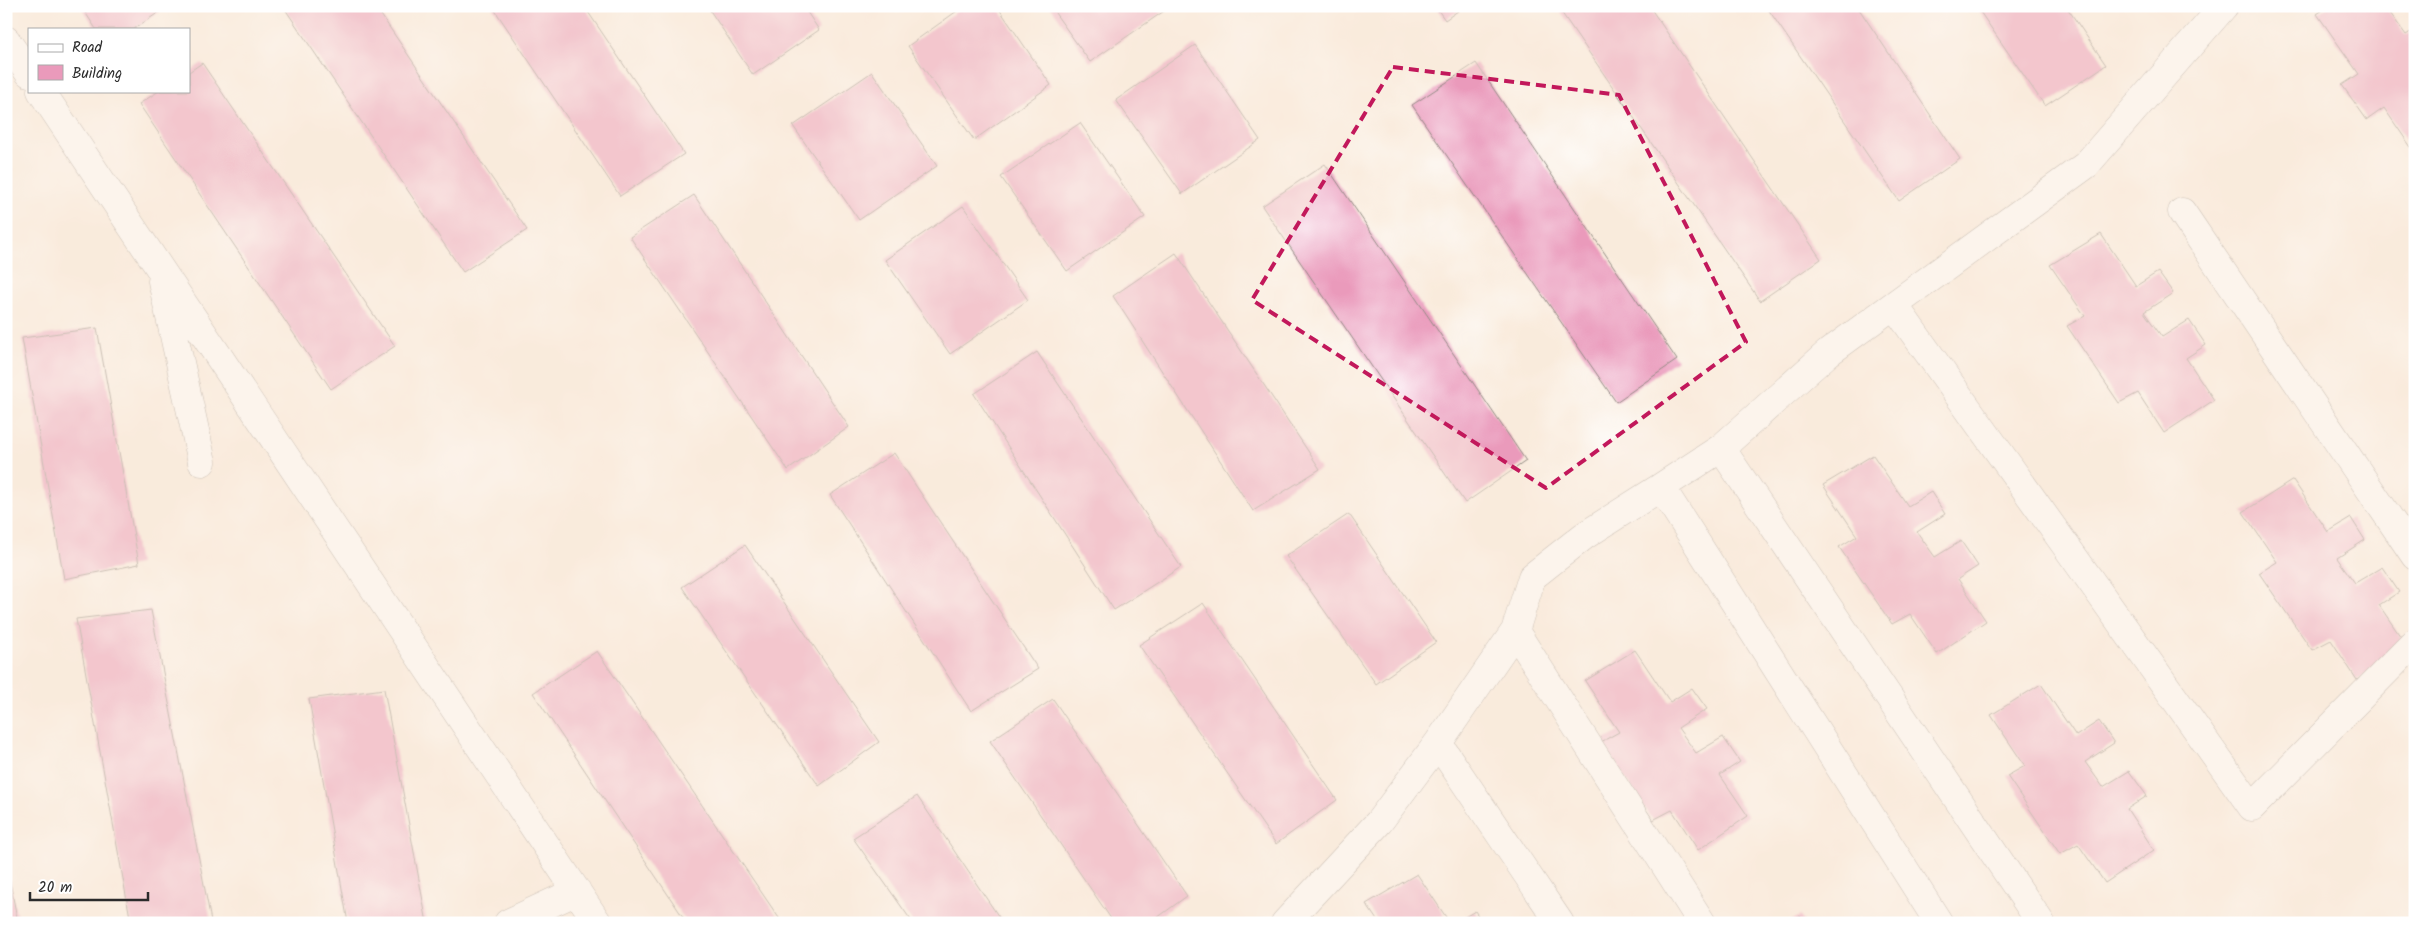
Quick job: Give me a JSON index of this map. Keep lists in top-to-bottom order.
{
  "legend": ["Road", "Building"],
  "scale_bar": "20 m"
}
